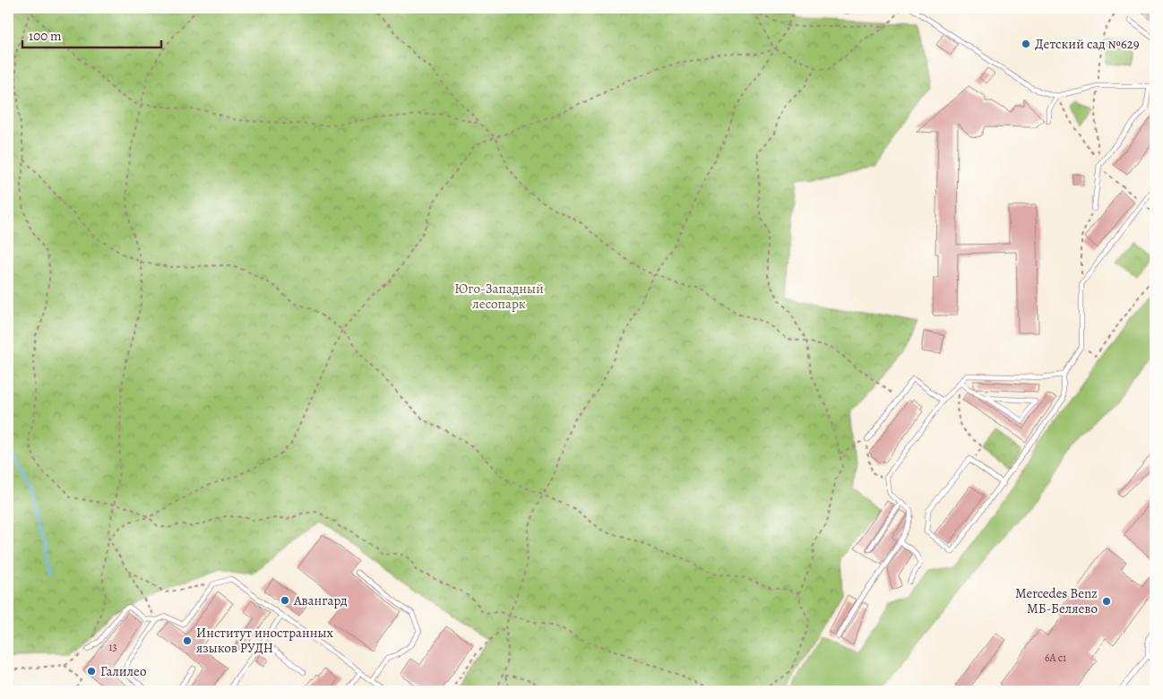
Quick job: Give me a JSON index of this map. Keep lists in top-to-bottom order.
{
  "parks": ["Юго-Западный лесопарк"],
  "places": [
    "Детский сад №629",
    "Авангард",
    "Mercedes Benz МБ-Беляево",
    "Институт иностранных языков РУДН",
    "Галилео"
  ],
  "house_numbers": ["13", "6А с1"],
  "scale_bar": "100 m"
}
